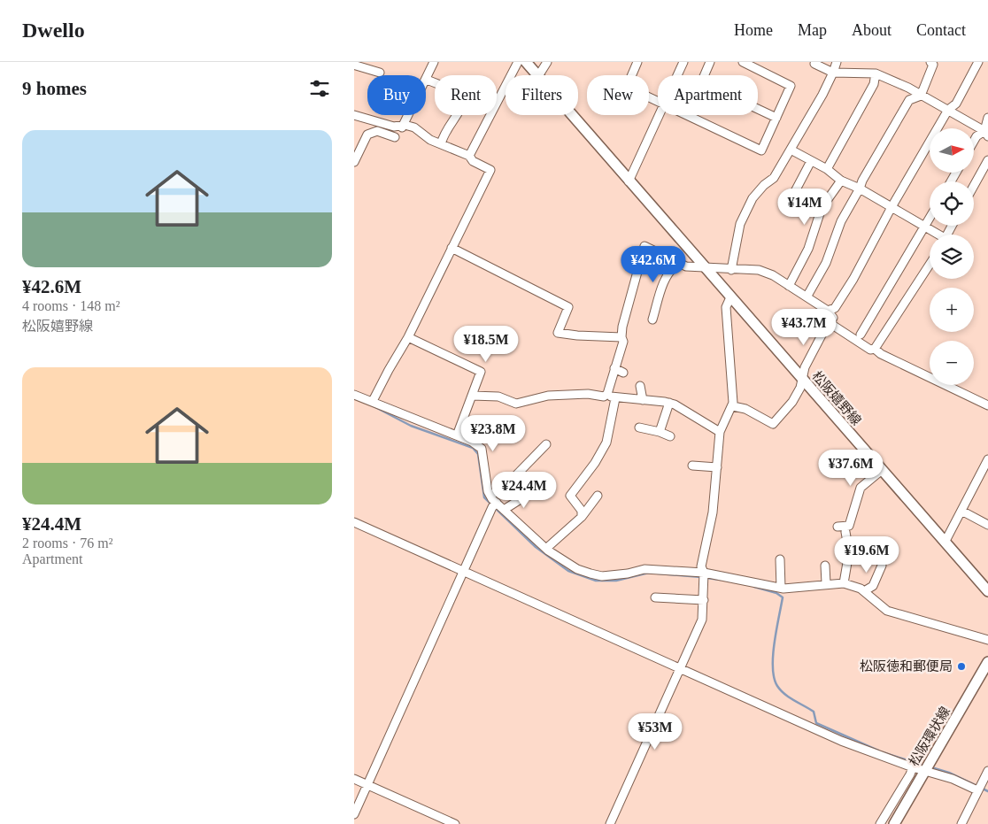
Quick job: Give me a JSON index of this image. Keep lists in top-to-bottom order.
{
  "streets": {
    "main road": ["松阪嬉野線", "松阪環状線"]
  },
  "places": ["松阪徳和郵便局"],
  "north": "right",
  "page": {
    "header": "Dwello",
    "nav": [
      "Home",
      "Map",
      "About",
      "Contact"
    ],
    "heading": "9 homes",
    "chip": [
      "Buy",
      "Rent",
      "Filters",
      "New",
      "Apartment"
    ],
    "list": [
      {
        "name": "¥42.6M",
        "note": "4 rooms · 148 m² · 松阪嬉野線"
      },
      {
        "name": "¥24.4M",
        "note": "2 rooms · 76 m² · Apartment"
      }
    ],
    "map_buttons": ["+", "−"],
    "price": [
      "¥14M",
      "¥42.6M",
      "¥43.7M",
      "¥18.5M",
      "¥23.8M",
      "¥37.6M",
      "¥24.4M",
      "¥19.6M",
      "¥53M"
    ]
  }
}
